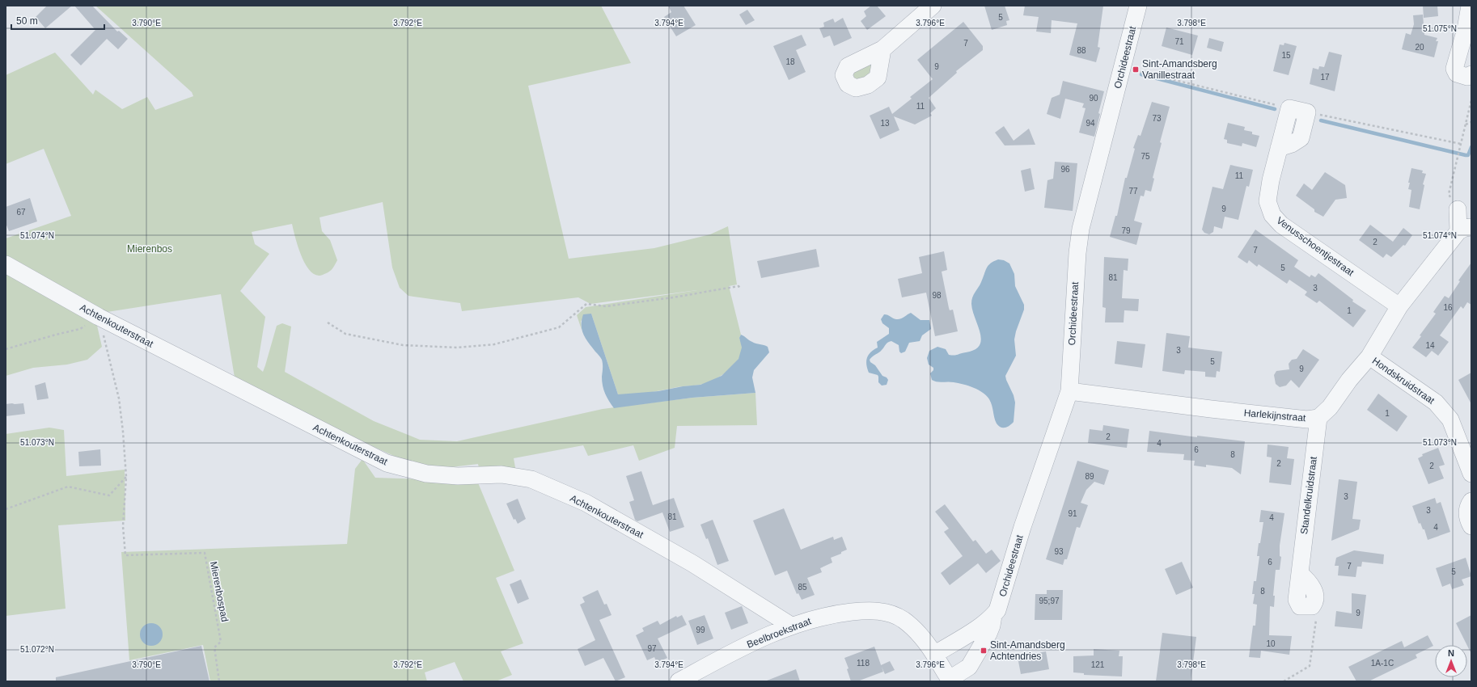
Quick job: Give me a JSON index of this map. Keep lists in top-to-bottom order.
{
  "streets": {
    "street": [
      "Orchideestraat",
      "Venusschoentjestraat",
      "Achtenkouterstraat",
      "Hondskruidstraat",
      "Harlekijnstraat",
      "Standelkruidstraat",
      "Beelbroekstraat"
    ],
    "path": ["Mierenbospad"]
  },
  "crossings": [
    ["Orchideestraat", "Harlekijnstraat"],
    ["Orchideestraat", "Beelbroekstraat"],
    ["Venusschoentjestraat", "Harlekijnstraat"],
    ["Achtenkouterstraat", "Beelbroekstraat"],
    ["Hondskruidstraat", "Harlekijnstraat"],
    ["Harlekijnstraat", "Standelkruidstraat"]
  ],
  "parks": ["Mierenbos"],
  "places": {
    "transit": ["Sint-Amandsberg Vanillestraat", "Sint-Amandsberg Achtendries"]
  },
  "house_numbers": [
    "5",
    "71",
    "7",
    "20",
    "88",
    "15",
    "18",
    "9",
    "17",
    "90",
    "11",
    "73",
    "13",
    "94",
    "75",
    "96",
    "11",
    "77",
    "9",
    "67",
    "79",
    "2",
    "7",
    "5",
    "81",
    "3",
    "98",
    "16",
    "1",
    "14",
    "3",
    "5",
    "9",
    "1",
    "2",
    "4",
    "6",
    "8",
    "2",
    "2",
    "89",
    "3",
    "3",
    "91",
    "81",
    "4",
    "4",
    "93",
    "6",
    "7",
    "5",
    "85",
    "8",
    "95;97",
    "9",
    "99",
    "10",
    "97",
    "118",
    "1A-1C",
    "121"
  ],
  "scale_bar": "50 m",
  "north": "top",
  "coordinates": [
    "3.790°E",
    "3.792°E",
    "3.794°E",
    "3.796°E",
    "3.798°E",
    "51.075°N",
    "51.074°N",
    "51.073°N",
    "51.072°N"
  ]
}
